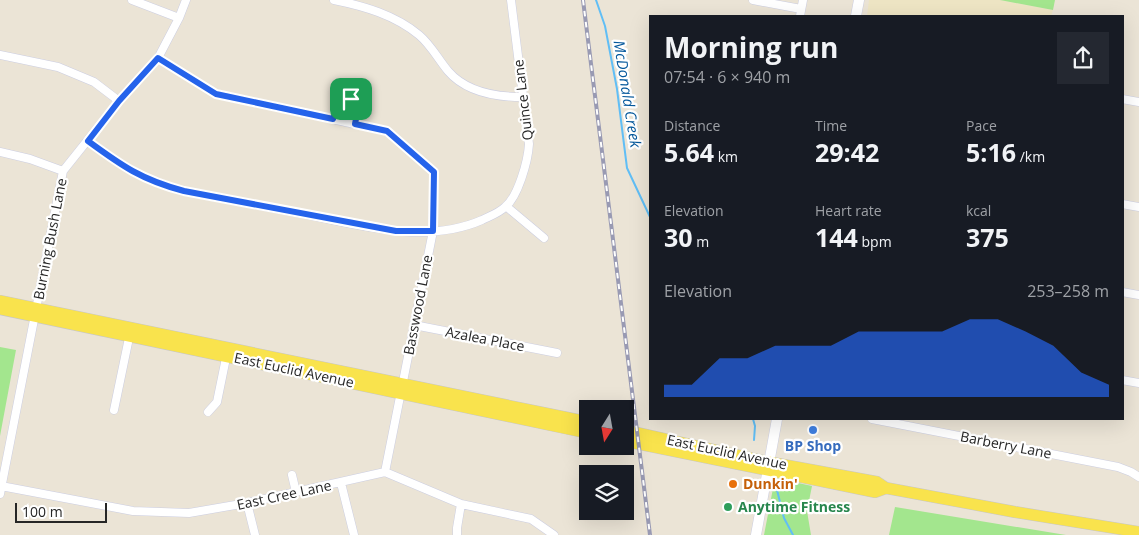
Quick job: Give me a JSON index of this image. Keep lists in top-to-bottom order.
{
  "streets": {
    "main road": ["East Euclid Avenue"],
    "street": [
      "Quince Lane",
      "Burning Bush Lane",
      "Basswood Lane",
      "Azalea Place",
      "Barberry Lane",
      "East Cree Lane"
    ]
  },
  "crossings": [
    ["Burning Bush Lane", "Basswood Lane"],
    ["Burning Bush Lane", "East Euclid Avenue"],
    ["Burning Bush Lane", "East Cree Lane"],
    ["Basswood Lane", "Azalea Place"],
    ["Basswood Lane", "East Euclid Avenue"],
    ["Basswood Lane", "East Cree Lane"]
  ],
  "water": ["McDonald Creek"],
  "places": ["BP Shop", "Dunkin'", "Anytime Fitness"],
  "scale_bar": "100 m",
  "north": "bottom",
  "page": {
    "heading": ["Morning run", "07:54 · 6 × 940 m"],
    "stats": [
      ["Distance", "5.64 km"],
      ["Time", "29:42"],
      ["Pace", "5:16 /km"],
      ["Elevation", "30 m"],
      ["Heart rate", "144 bpm"],
      ["kcal", "375"]
    ],
    "chart": ["Elevation", "253–258 m"],
    "scale": "100 m"
  }
}
